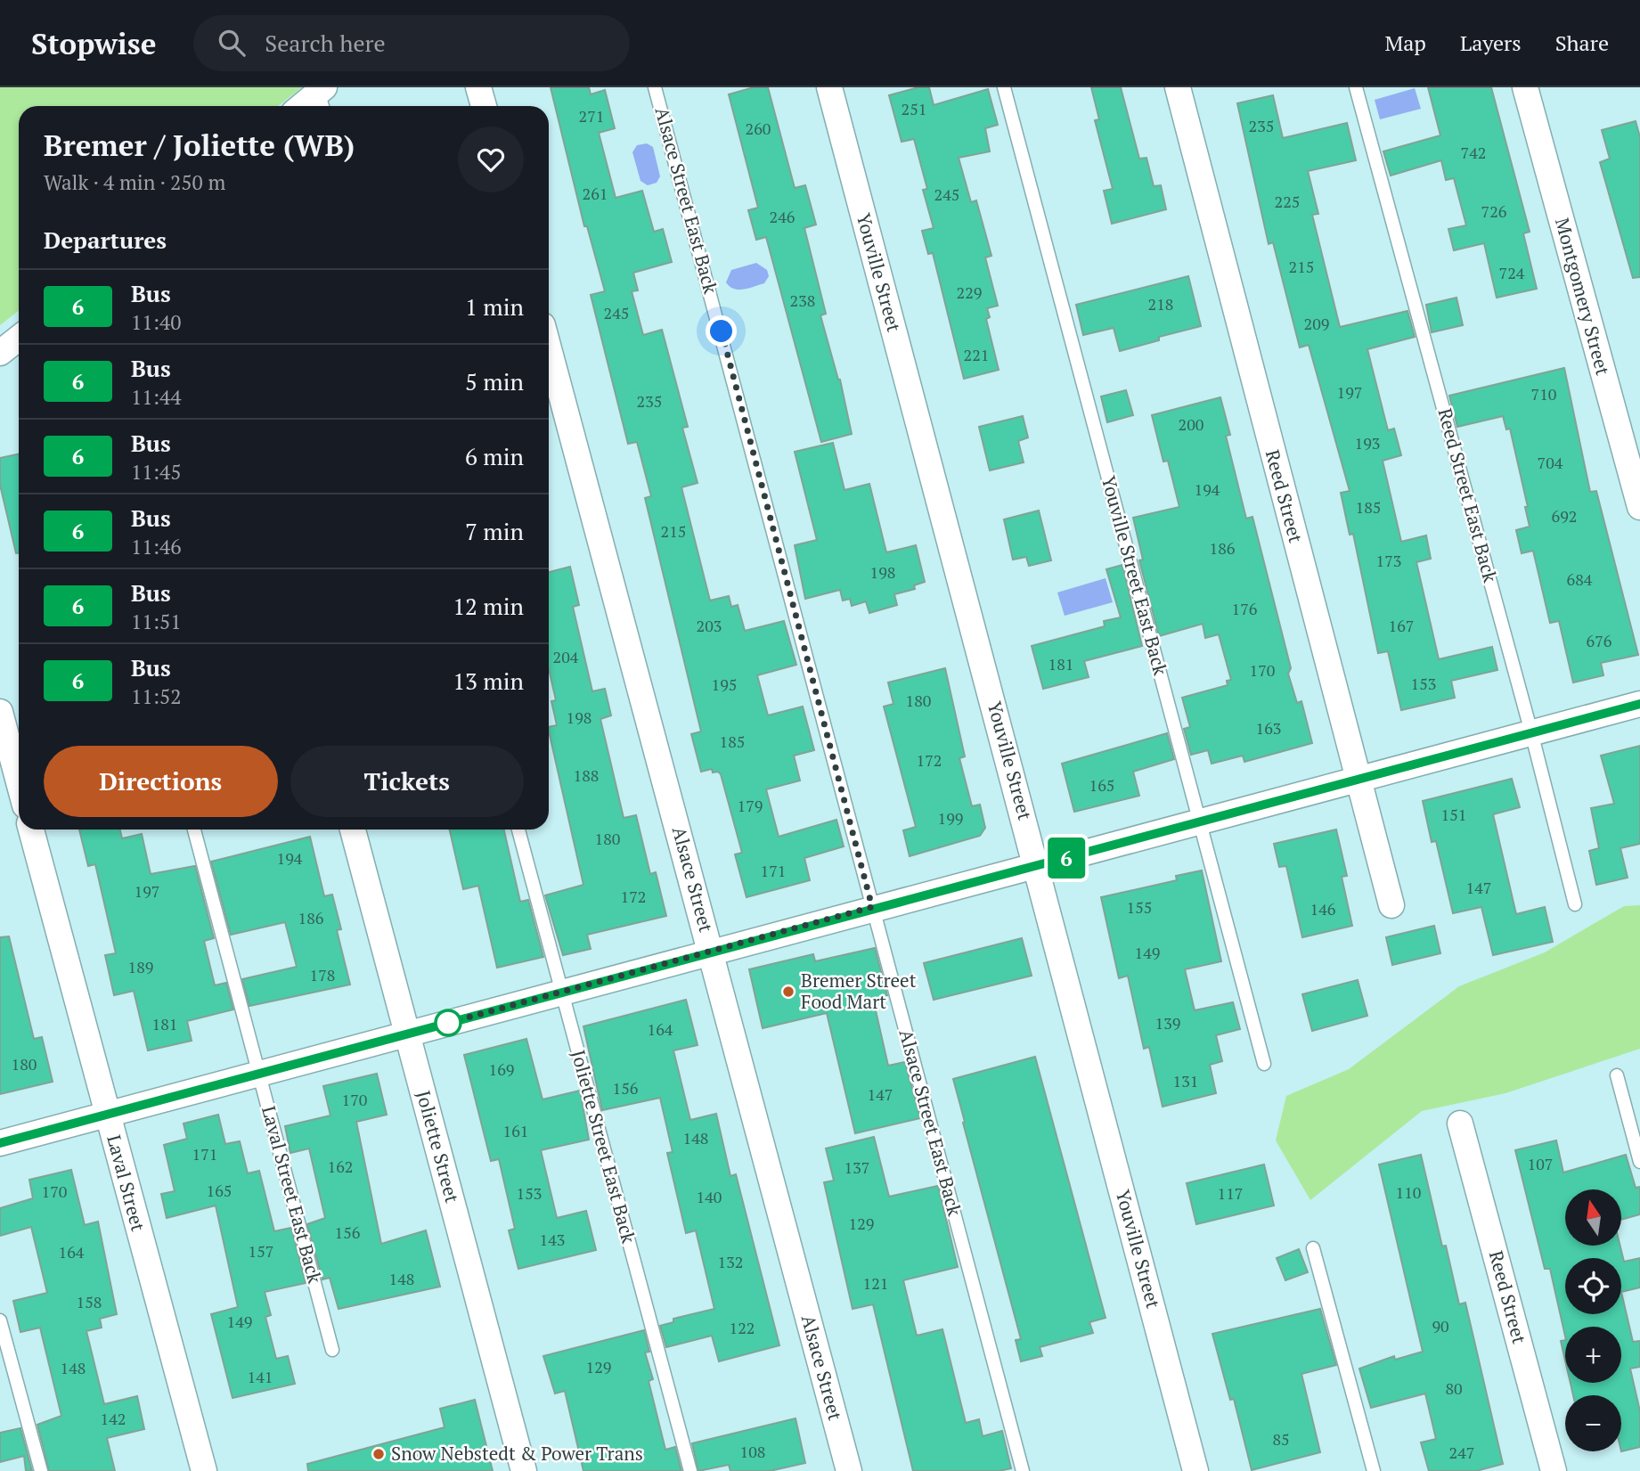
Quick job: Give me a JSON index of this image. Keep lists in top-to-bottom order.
{
  "streets": {
    "street": [
      "Youville Street",
      "Montgomery Street",
      "Reed Street",
      "Alsace Street",
      "Joliette Street",
      "Laval Street"
    ],
    "lane": [
      "Alsace Street East Back",
      "Reed Street East Back",
      "Youville Street East Back",
      "Joliette Street East Back",
      "Laval Street East Back"
    ]
  },
  "places": ["Bremer Street Food Mart", "Snow Nebstedt & Power Trans"],
  "lines": ["bus line 6"],
  "house_numbers": [
    "251",
    "271",
    "235",
    "260",
    "742",
    "261",
    "245",
    "225",
    "726",
    "246",
    "215",
    "724",
    "229",
    "238",
    "218",
    "245",
    "209",
    "221",
    "197",
    "710",
    "235",
    "200",
    "193",
    "704",
    "194",
    "185",
    "692",
    "215",
    "186",
    "173",
    "198",
    "684",
    "176",
    "203",
    "167",
    "676",
    "204",
    "181",
    "170",
    "153",
    "195",
    "180",
    "198",
    "163",
    "185",
    "172",
    "188",
    "165",
    "179",
    "151",
    "199",
    "180",
    "194",
    "171",
    "147",
    "197",
    "172",
    "155",
    "146",
    "186",
    "149",
    "189",
    "178",
    "139",
    "181",
    "164",
    "180",
    "169",
    "131",
    "156",
    "147",
    "170",
    "161",
    "148",
    "171",
    "107",
    "162",
    "137",
    "165",
    "170",
    "110",
    "153",
    "117",
    "140",
    "129",
    "156",
    "143",
    "157",
    "164",
    "132",
    "148",
    "121",
    "158",
    "149",
    "90",
    "122",
    "129",
    "148",
    "141",
    "80",
    "142",
    "85",
    "108",
    "247"
  ],
  "north": "top",
  "page": {
    "header": "Stopwise",
    "search": "Search here",
    "nav": ["Map", "Layers", "Share"],
    "on_map": "6",
    "heading": [
      ["Bremer / Joliette (WB)", "Walk · 4 min · 250 m"],
      "Departures"
    ],
    "list": [
      {
        "mark": "6",
        "name": "Bus",
        "note": "11:40",
        "value": "1 min"
      },
      {
        "mark": "6",
        "name": "Bus",
        "note": "11:44",
        "value": "5 min"
      },
      {
        "mark": "6",
        "name": "Bus",
        "note": "11:45",
        "value": "6 min"
      },
      {
        "mark": "6",
        "name": "Bus",
        "note": "11:46",
        "value": "7 min"
      },
      {
        "mark": "6",
        "name": "Bus",
        "note": "11:51",
        "value": "12 min"
      },
      {
        "mark": "6",
        "name": "Bus",
        "note": "11:52",
        "value": "13 min"
      }
    ],
    "buttons": ["Directions", "Tickets"],
    "map_buttons": ["+", "−"]
  }
}
